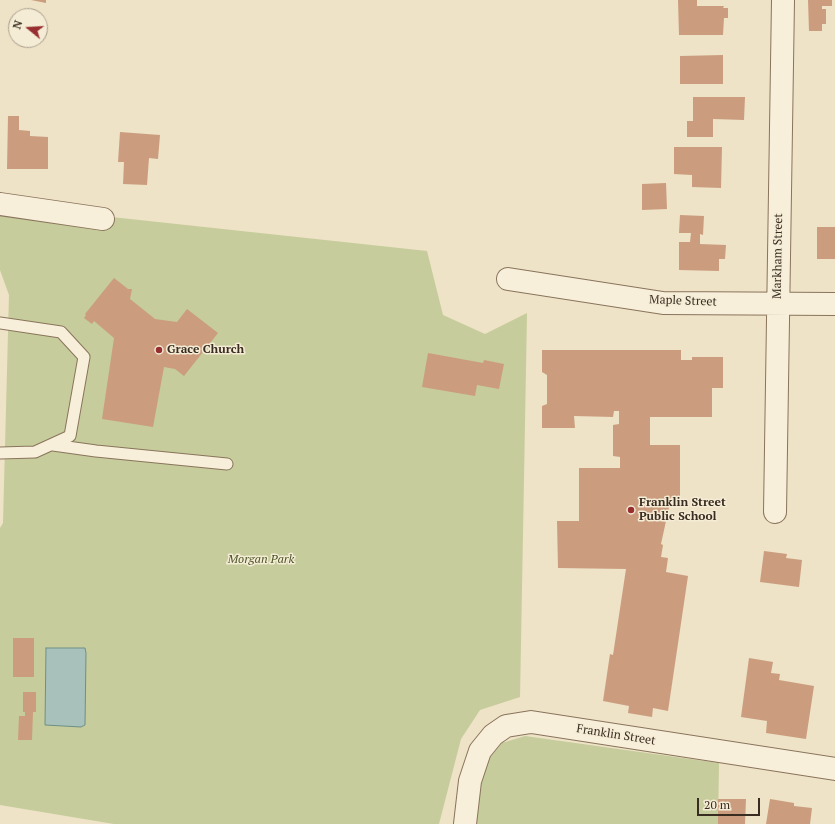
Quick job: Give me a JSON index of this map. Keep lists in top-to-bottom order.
{
  "streets": {
    "street": ["Markham Street", "Maple Street", "Franklin Street"]
  },
  "crossings": [
    ["Markham Street", "Maple Street"]
  ],
  "parks": ["Morgan Park"],
  "places": ["Grace Church", "Franklin Street Public School"],
  "scale_bar": "20 m",
  "north": "left"
}
